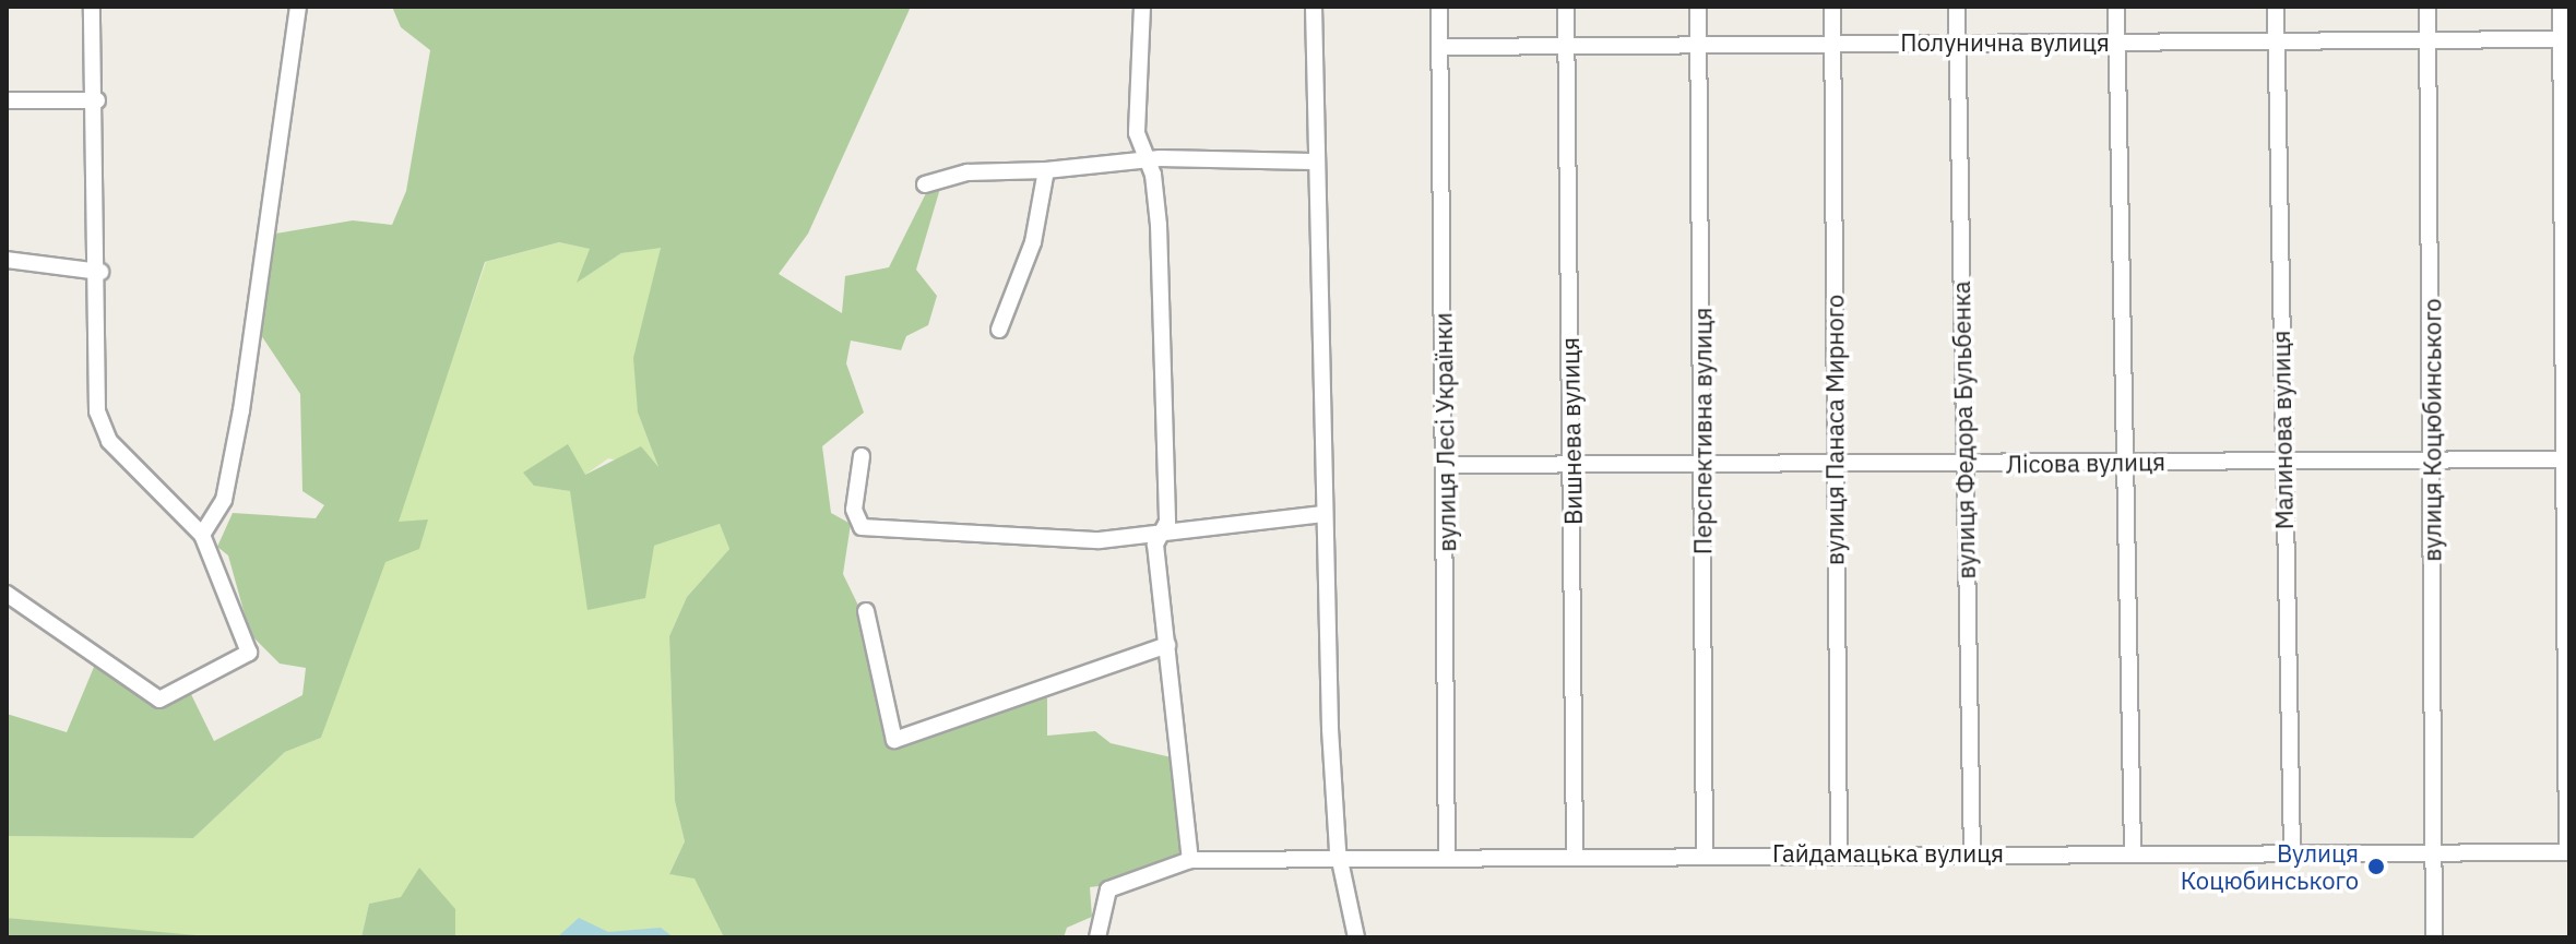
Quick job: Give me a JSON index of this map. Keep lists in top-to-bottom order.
{
  "streets": {
    "street": [
      "Полунична вулиця",
      "вулиця Панаса Мирного",
      "вулиця Федора Бульбенка",
      "Малинова вулиця",
      "вулиця Коцюбинського",
      "Вишнева вулиця",
      "Перспективна вулиця",
      "вулиця Лесі Українки",
      "Лісова вулиця",
      "Гайдамацька вулиця"
    ]
  },
  "crossings": [
    ["Полунична вулиця", "вулиця Панаса Мирного"],
    ["Полунична вулиця", "вулиця Федора Бульбенка"],
    ["Полунична вулиця", "Малинова вулиця"],
    ["Полунична вулиця", "вулиця Коцюбинського"],
    ["Полунична вулиця", "Вишнева вулиця"],
    ["Полунична вулиця", "Перспективна вулиця"],
    ["Полунична вулиця", "вулиця Лесі Українки"],
    ["вулиця Панаса Мирного", "Лісова вулиця"],
    ["вулиця Панаса Мирного", "Гайдамацька вулиця"],
    ["вулиця Федора Бульбенка", "Лісова вулиця"],
    ["вулиця Федора Бульбенка", "Гайдамацька вулиця"],
    ["Малинова вулиця", "Лісова вулиця"],
    ["Малинова вулиця", "Гайдамацька вулиця"],
    ["вулиця Коцюбинського", "Лісова вулиця"],
    ["вулиця Коцюбинського", "Гайдамацька вулиця"],
    ["Вишнева вулиця", "Лісова вулиця"],
    ["Вишнева вулиця", "Гайдамацька вулиця"],
    ["Перспективна вулиця", "Лісова вулиця"],
    ["Перспективна вулиця", "Гайдамацька вулиця"],
    ["вулиця Лесі Українки", "Лісова вулиця"],
    ["вулиця Лесі Українки", "Гайдамацька вулиця"]
  ],
  "places": ["Вулиця Коцюбинського"]
}
